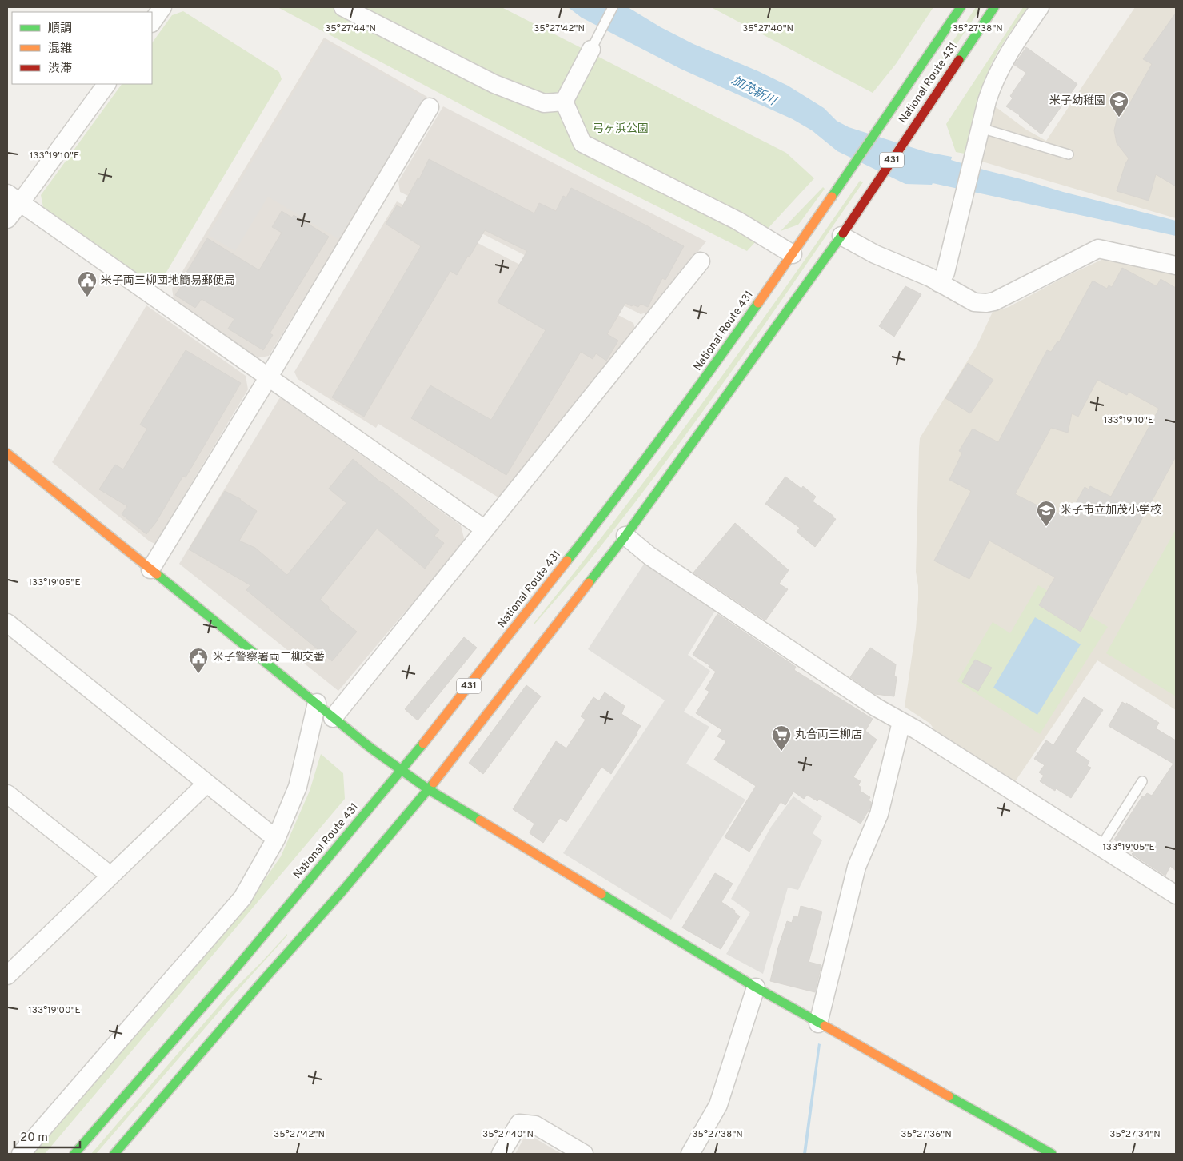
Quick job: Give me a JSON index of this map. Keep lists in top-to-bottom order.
{
  "streets": {
    "main road": ["National Route 431", "431"]
  },
  "water": ["加茂新川"],
  "parks": ["弓ヶ浜公園"],
  "places": {
    "school or university": ["米子幼稚園", "米子市立加茂小学校"],
    "public building": ["米子両三柳団地簡易郵便局", "米子警察署両三柳交番"],
    "supermarket": ["丸合両三柳店"]
  },
  "legend": ["順調", "混雑", "渋滞"],
  "scale_bar": "20 m",
  "coordinates": [
    "35°27'44\"N",
    "35°27'42\"N",
    "35°27'40\"N",
    "35°27'38\"N",
    "133°19'10\"E",
    "133°19'05\"E",
    "133°19'00\"E",
    "35°27'36\"N",
    "35°27'34\"N"
  ]
}
